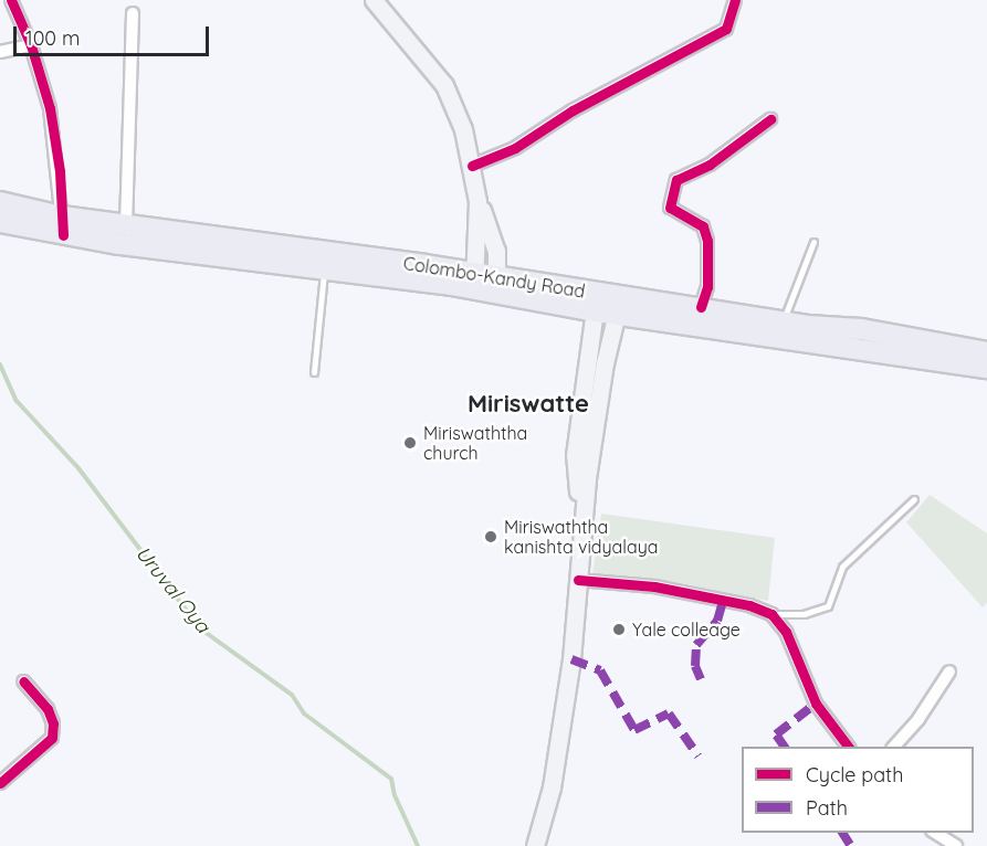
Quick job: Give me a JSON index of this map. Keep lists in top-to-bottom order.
{
  "streets": {
    "highway": ["Colombo-Kandy Road"]
  },
  "districts": ["Miriswatte"],
  "water": ["Uruval Oya"],
  "places": ["Miriswaththa church", "Miriswaththa kanishta vidyalaya", "Yale colleage"],
  "legend": ["Cycle path", "Path"],
  "scale_bar": "100 m"
}
